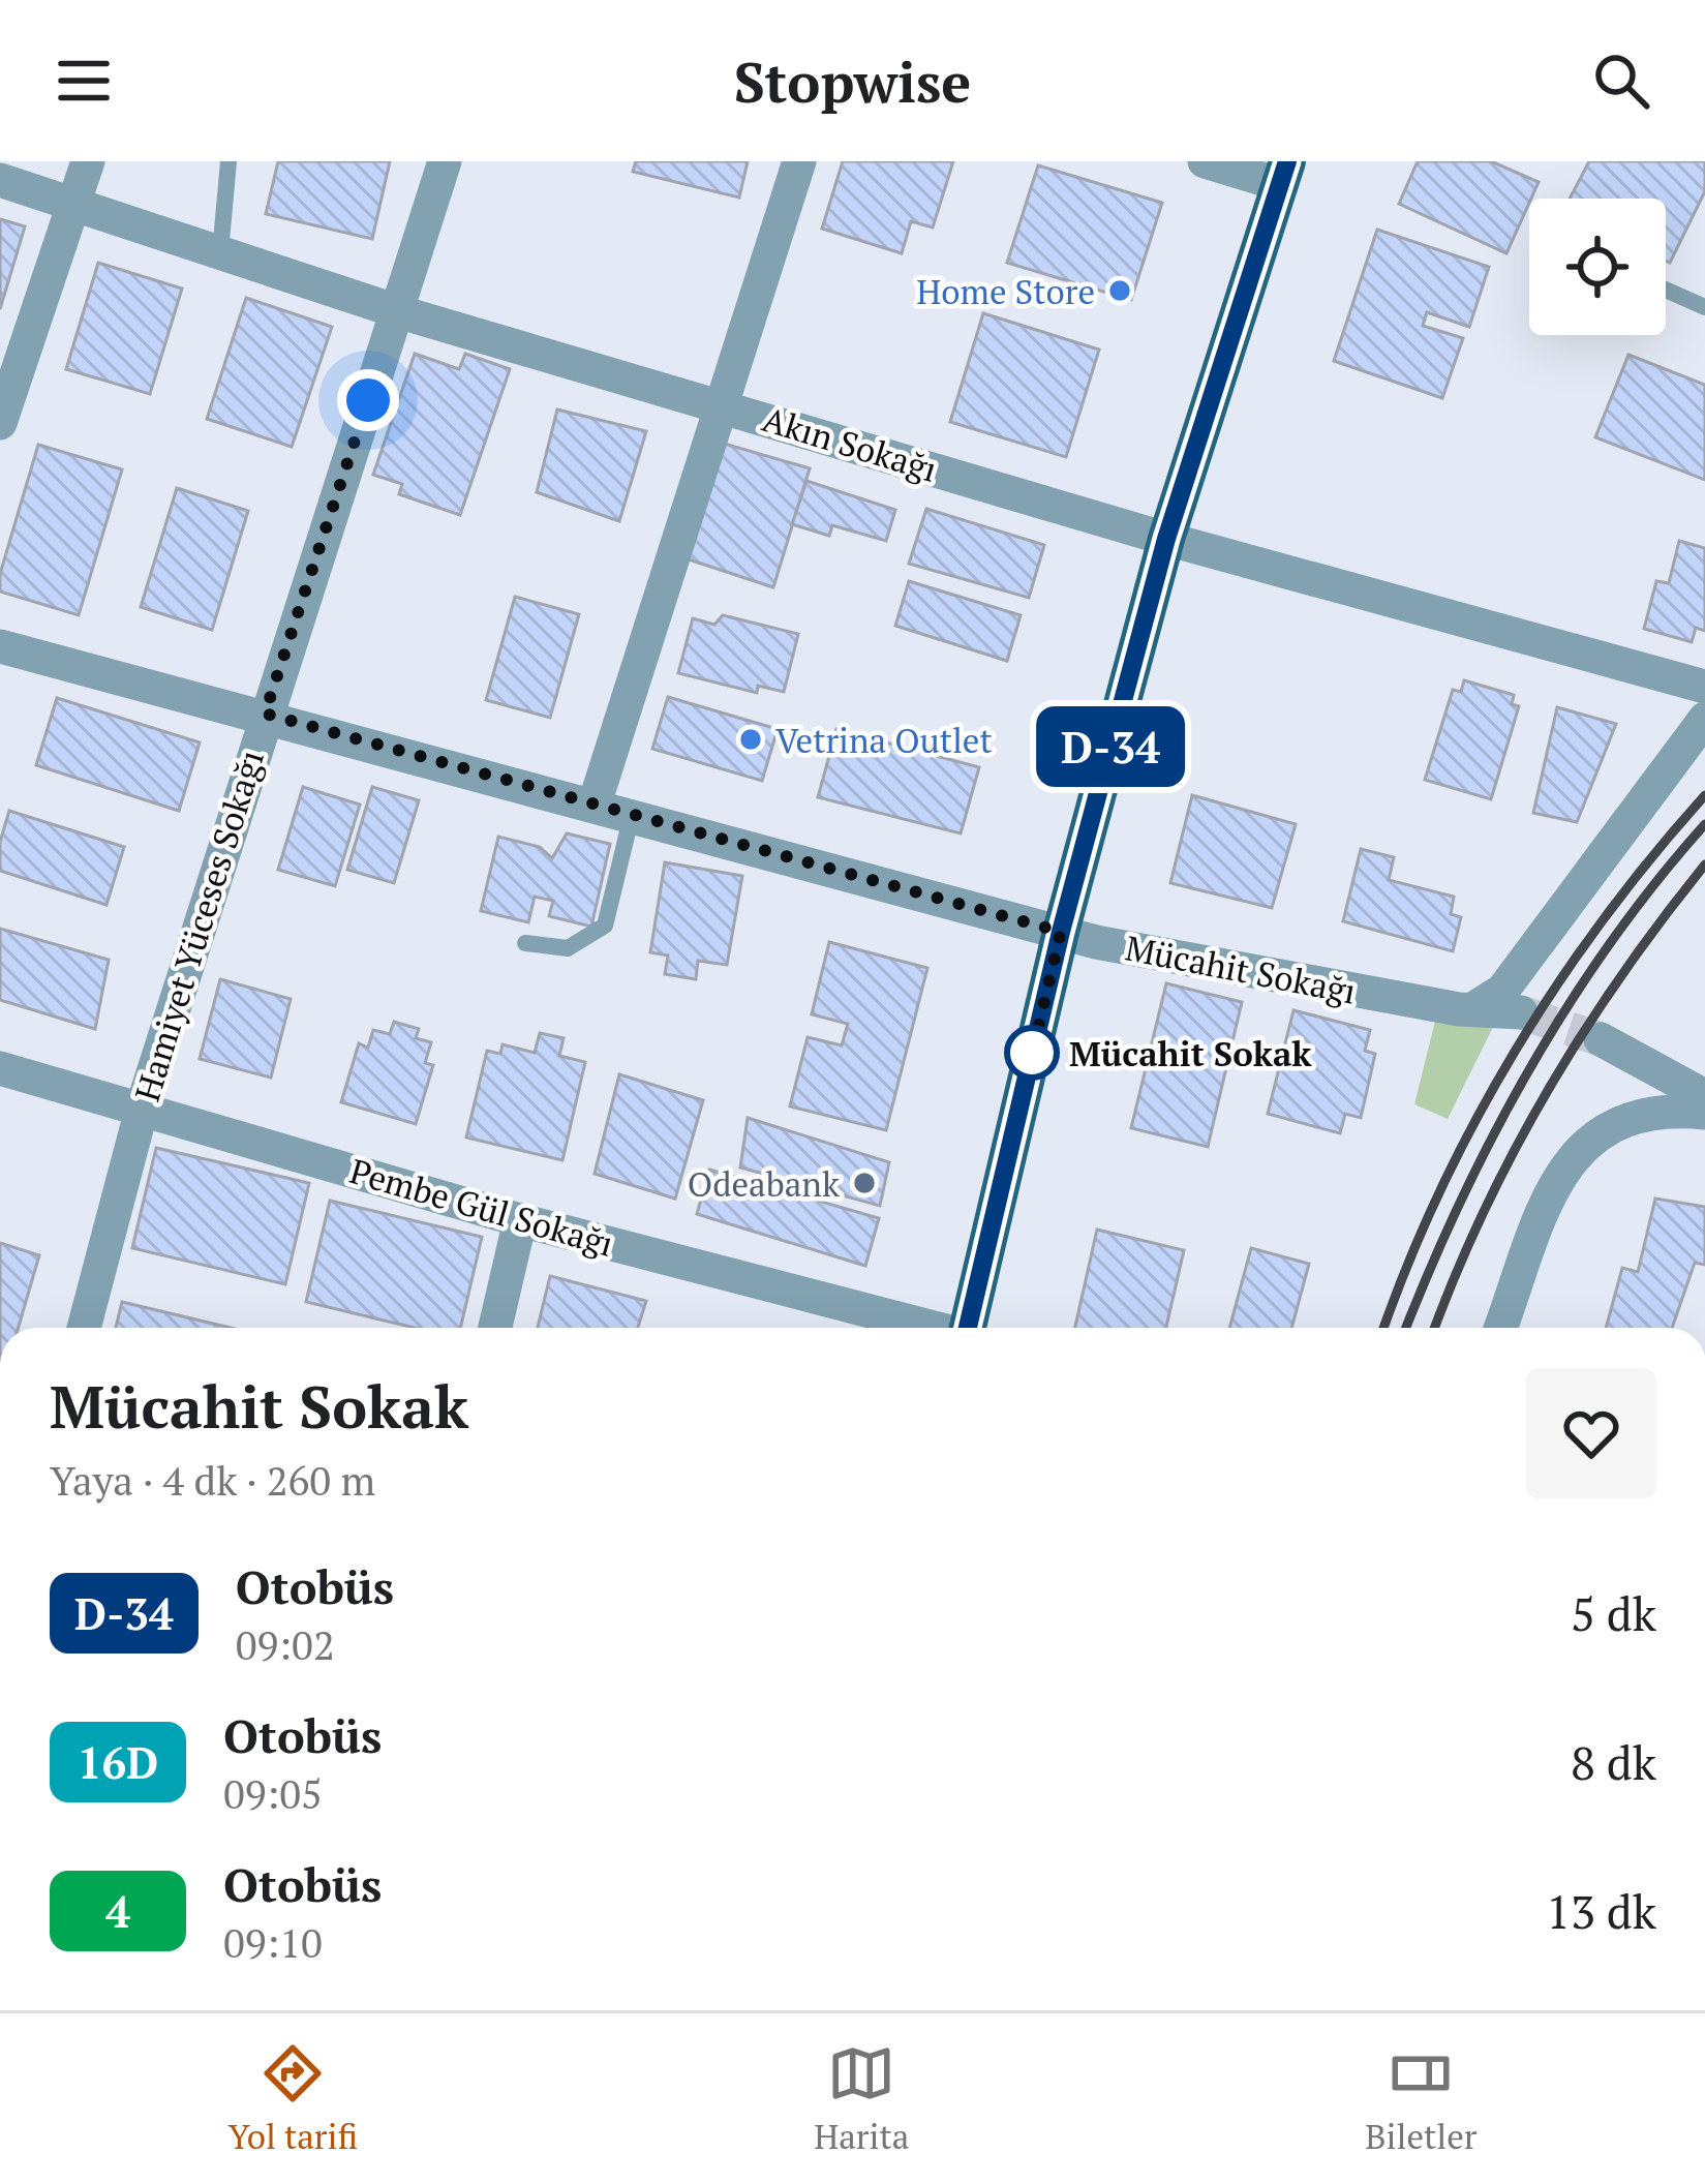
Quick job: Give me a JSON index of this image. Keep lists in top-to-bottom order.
{
  "streets": {
    "street": [
      "Akın Sokağı",
      "Hamiyet Yüceses Sokağı",
      "Mücahit Sokağı",
      "Pembe Gül Sokağı"
    ]
  },
  "crossings": [
    ["Akın Sokağı", "Hamiyet Yüceses Sokağı"],
    ["Hamiyet Yüceses Sokağı", "Mücahit Sokağı"],
    ["Hamiyet Yüceses Sokağı", "Pembe Gül Sokağı"]
  ],
  "places": [
    "Home Store",
    "Vetrina Outlet",
    "Mücahit Sokak",
    "Odeabank"
  ],
  "lines": ["bus line D-34"],
  "page": {
    "header": "Stopwise",
    "on_map": "D-34",
    "heading": ["Mücahit Sokak", "Yaya · 4 dk · 260 m"],
    "list": [
      {
        "mark": "D-34",
        "name": "Otobüs",
        "note": "09:02",
        "value": "5 dk"
      },
      {
        "mark": "16D",
        "name": "Otobüs",
        "note": "09:05",
        "value": "8 dk"
      },
      {
        "mark": "4",
        "name": "Otobüs",
        "note": "09:10",
        "value": "13 dk"
      }
    ],
    "tabs": ["Yol tarifi", "Harita", "Biletler"]
  }
}
